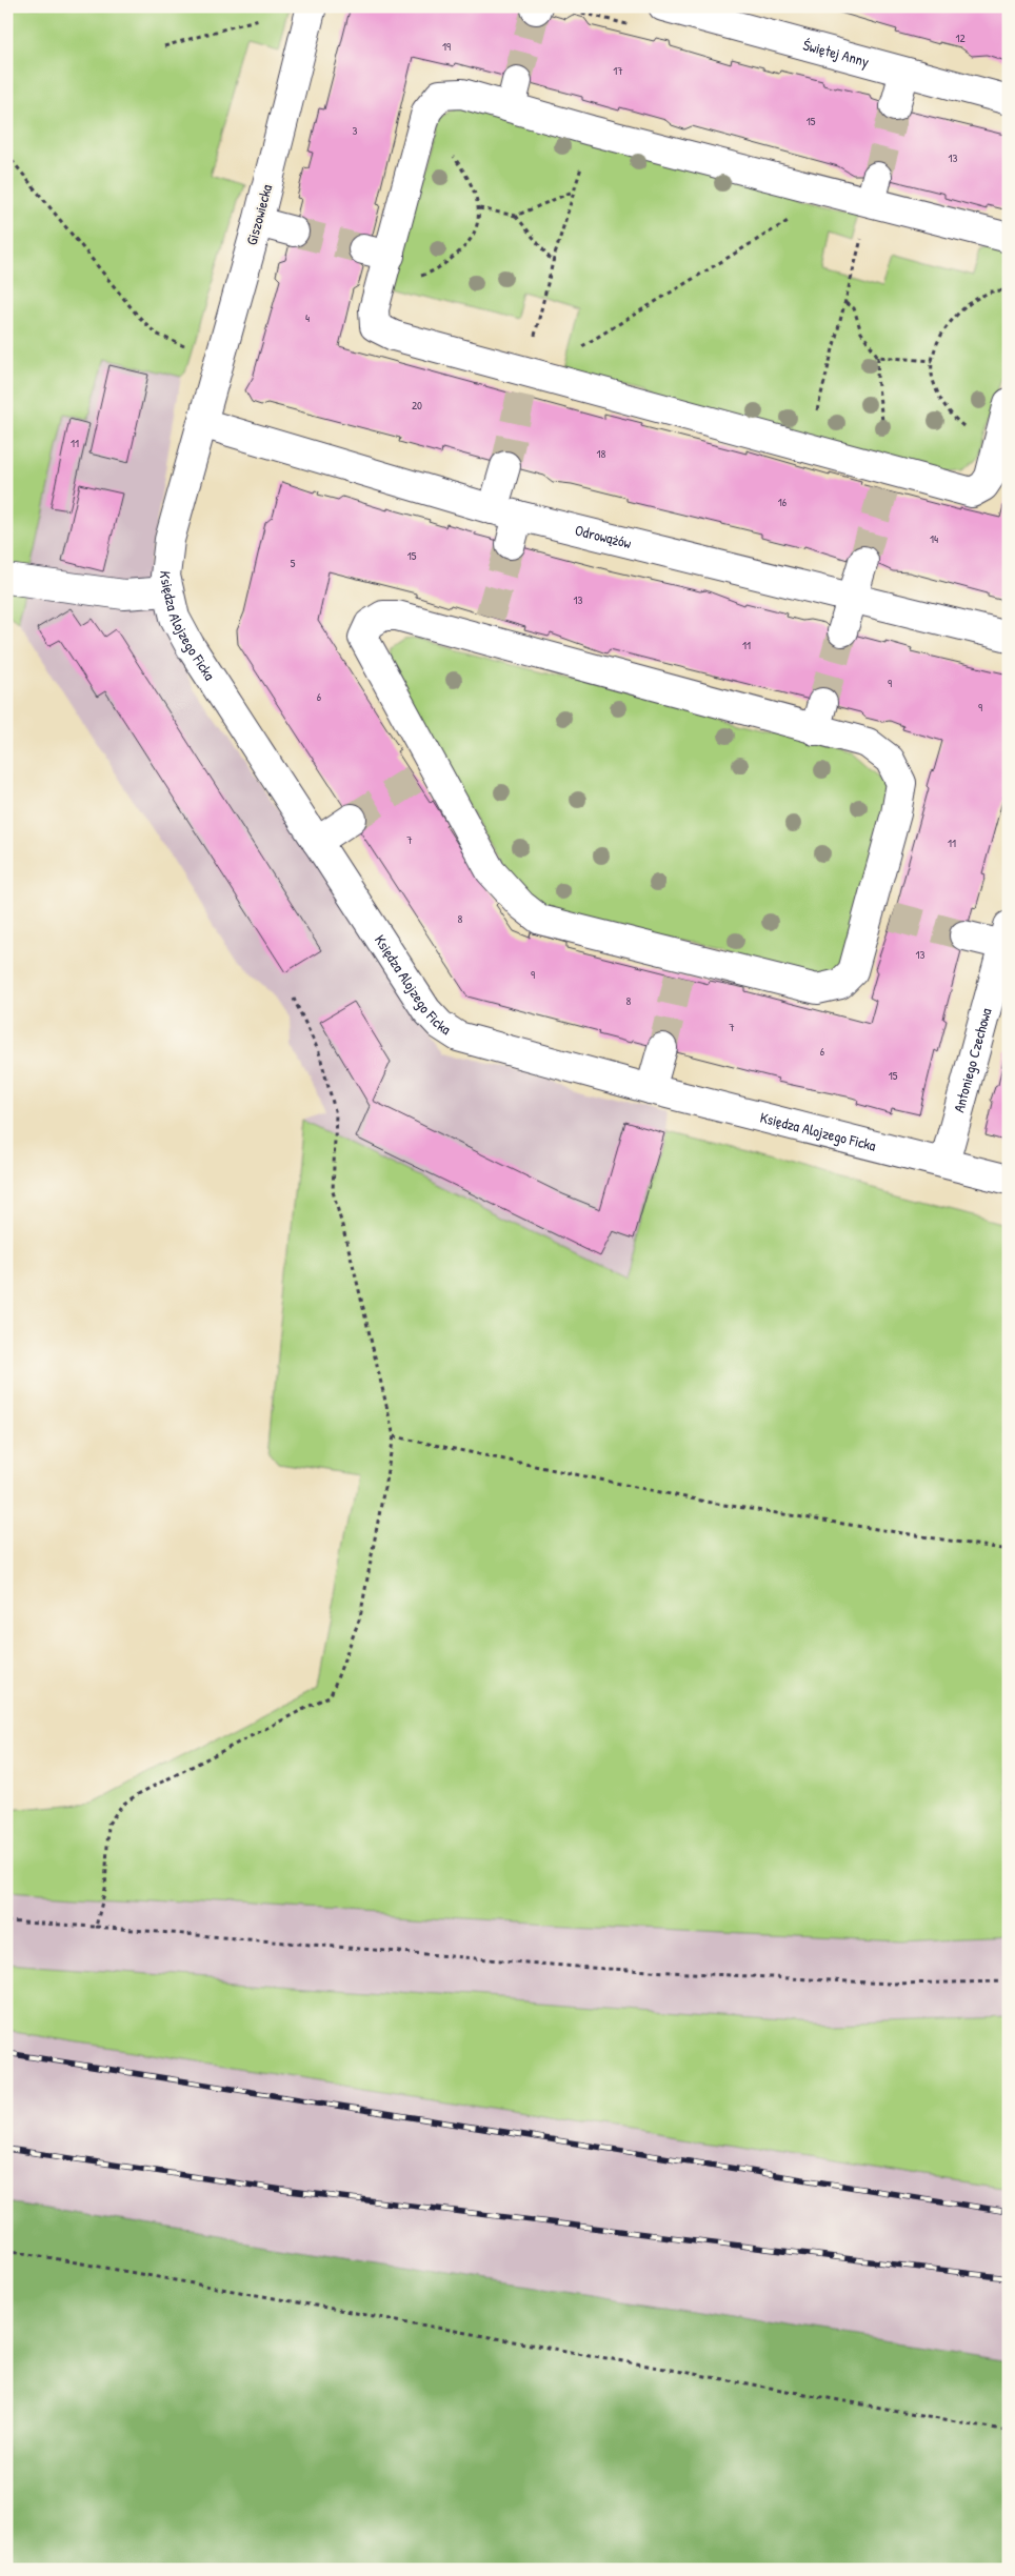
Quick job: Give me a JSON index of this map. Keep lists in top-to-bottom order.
{
  "streets": {
    "street": [
      "Świętej Anny",
      "Giszowiecka",
      "Odrowążów",
      "Księdza Alojzego Ficka",
      "Antoniego Czechowa"
    ]
  },
  "crossings": [
    ["Giszowiecka", "Odrowążów"],
    ["Giszowiecka", "Księdza Alojzego Ficka"],
    ["Odrowążów", "Księdza Alojzego Ficka"],
    ["Księdza Alojzego Ficka", "Antoniego Czechowa"]
  ],
  "house_numbers": [
    "12",
    "19",
    "17",
    "15",
    "3",
    "13",
    "4",
    "20",
    "11",
    "18",
    "16",
    "14",
    "15",
    "5",
    "13",
    "11",
    "9",
    "6",
    "9",
    "7",
    "11",
    "8",
    "13",
    "9",
    "8",
    "7",
    "6",
    "15"
  ]
}
